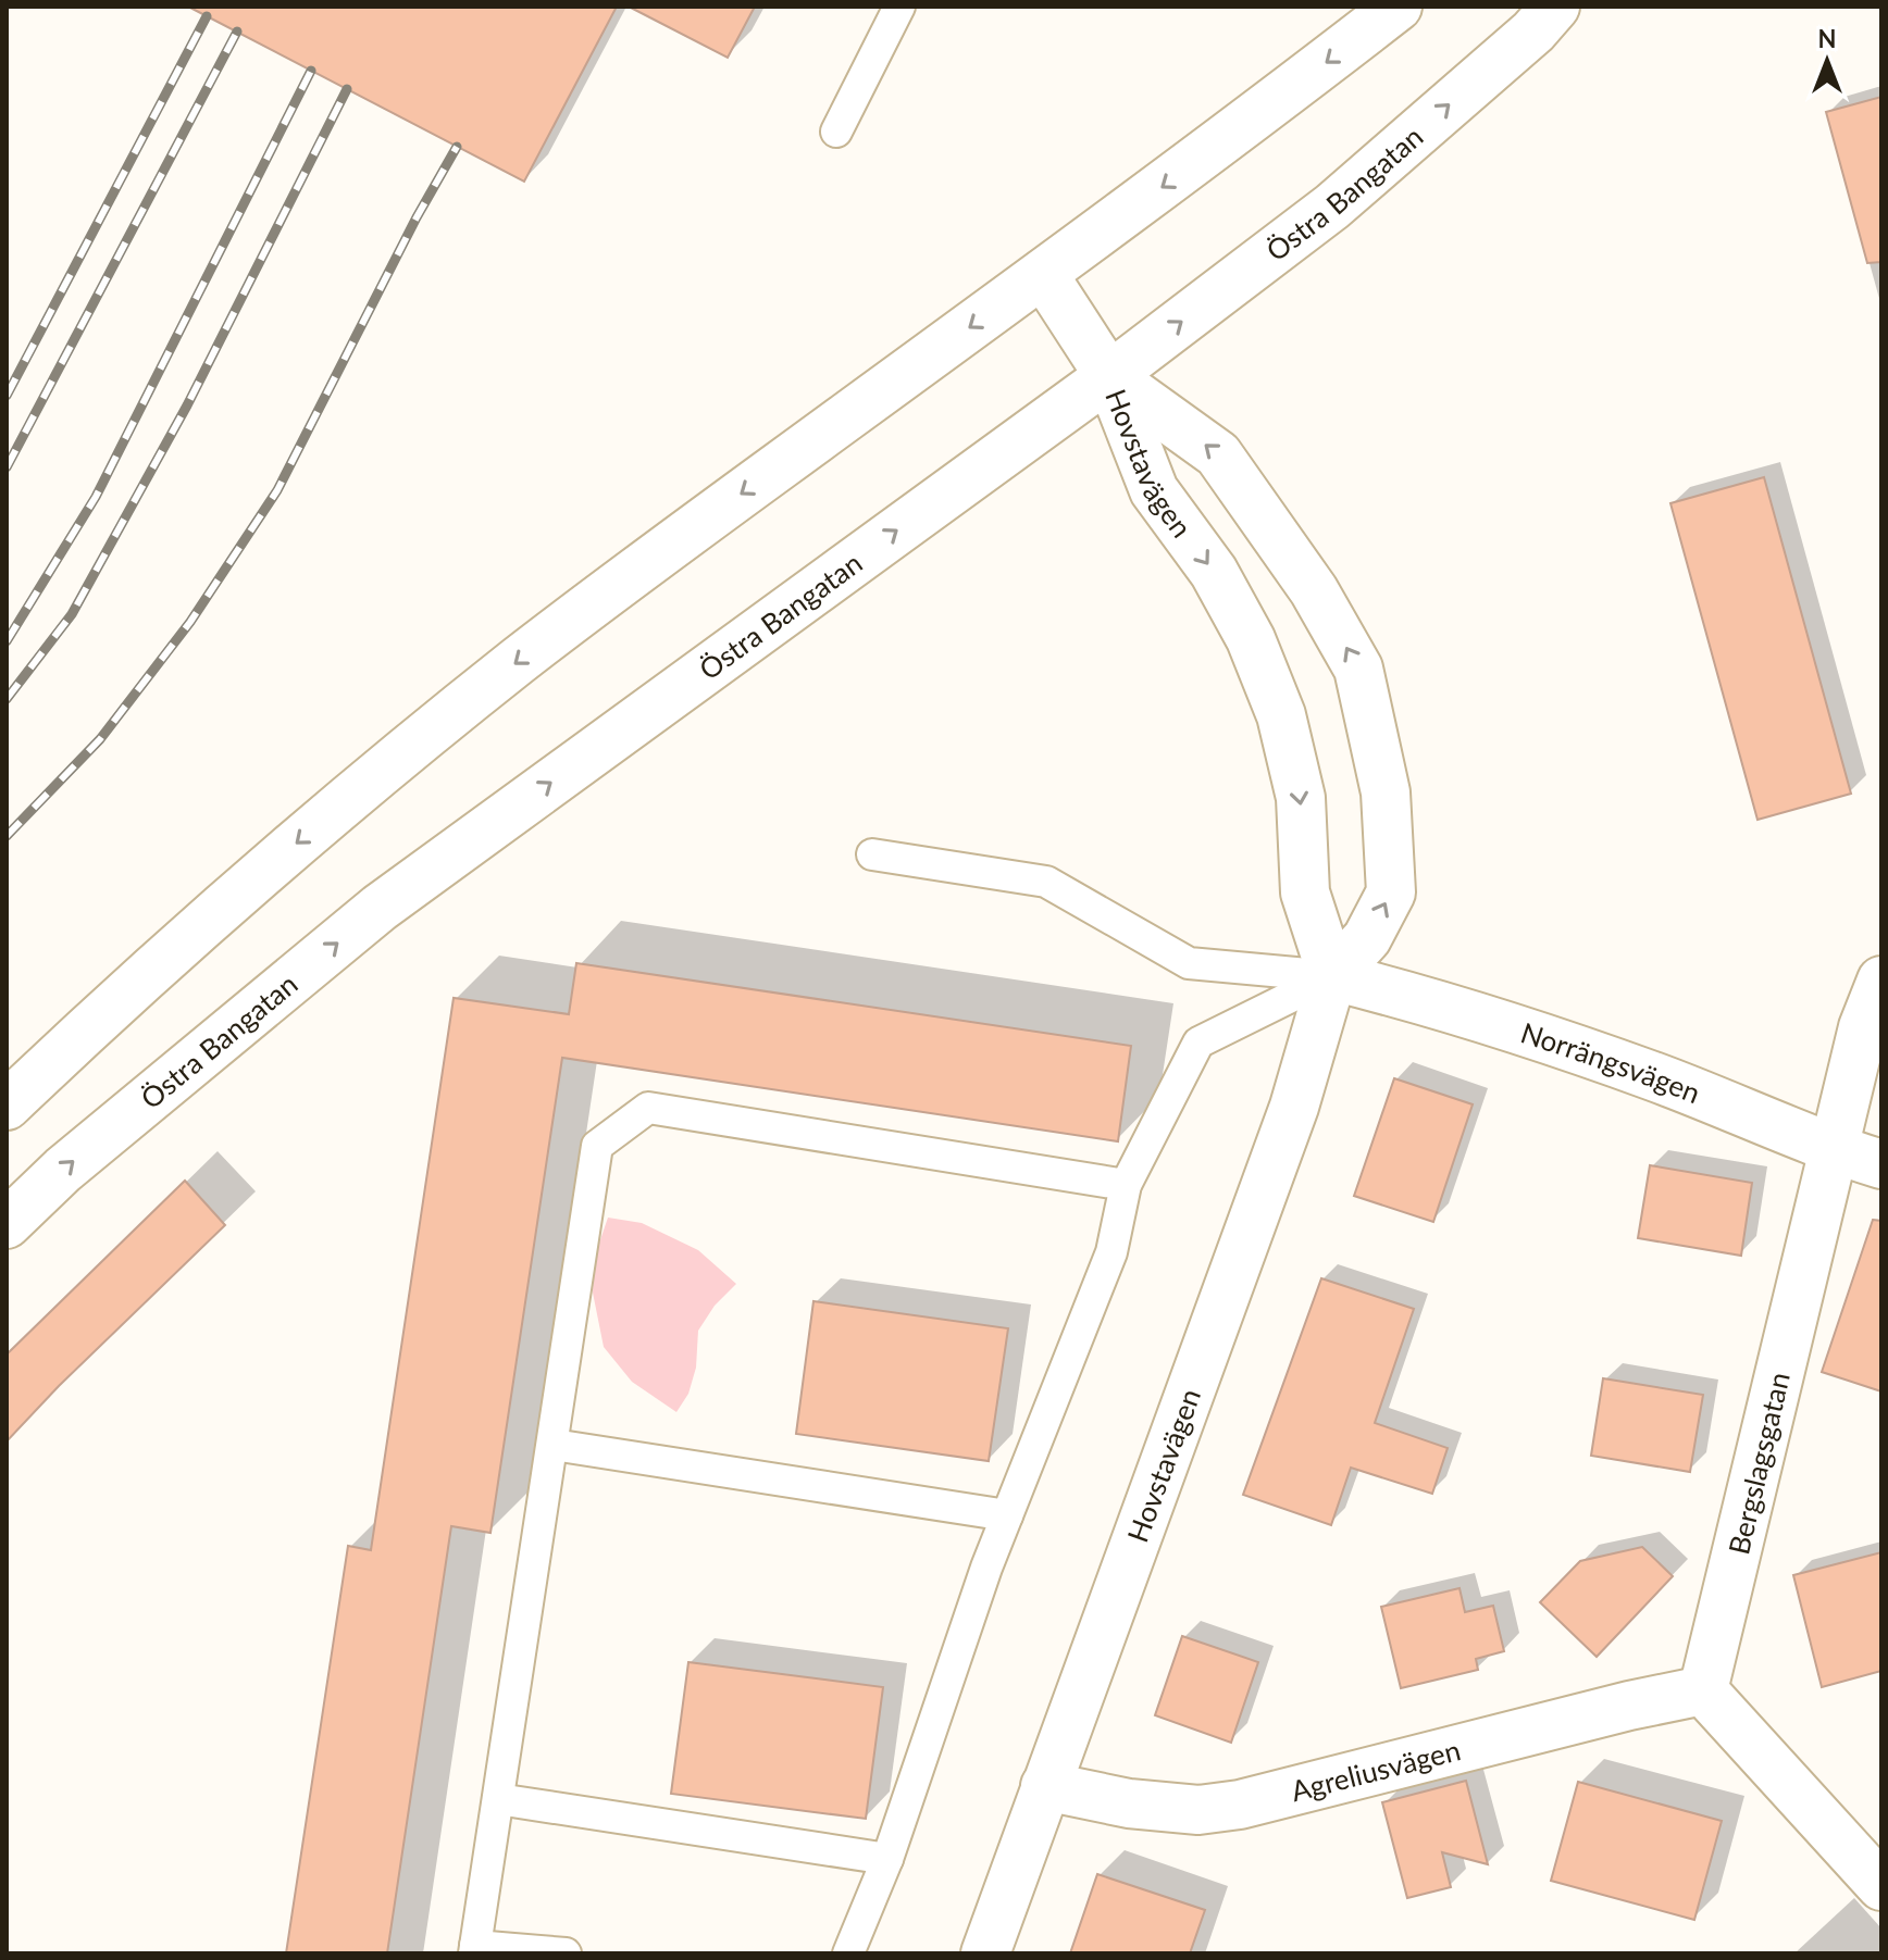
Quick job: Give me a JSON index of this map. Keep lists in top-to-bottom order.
{
  "streets": {
    "street": [
      "Östra Bangatan",
      "Hovstavägen",
      "Norrängsvägen",
      "Bergslagsgatan",
      "Agreliusvägen"
    ]
  },
  "crossings": [
    ["Östra Bangatan", "Hovstavägen"],
    ["Hovstavägen", "Norrängsvägen"],
    ["Hovstavägen", "Agreliusvägen"],
    ["Norrängsvägen", "Bergslagsgatan"],
    ["Bergslagsgatan", "Agreliusvägen"]
  ],
  "north": "top"
}
